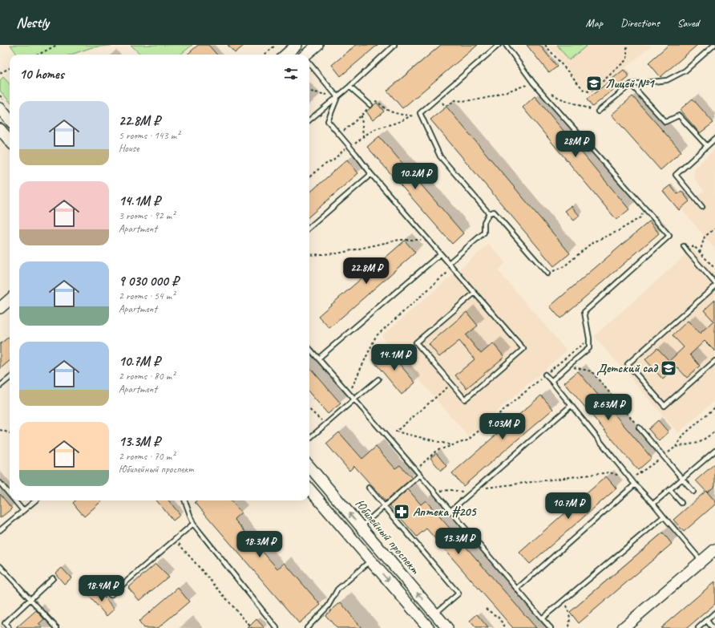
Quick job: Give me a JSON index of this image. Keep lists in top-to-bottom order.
{
  "streets": {
    "main road": ["Юбилейный проспект"]
  },
  "places": {
    "school or university": ["Лицей №1", "Детский сад"],
    "pharmacy": ["Аптека #205"]
  },
  "page": {
    "header": "Nestly",
    "nav": ["Map", "Directions", "Saved"],
    "heading": "10 homes",
    "list": [
      {
        "name": "22.8M ₽",
        "note": "5 rooms · 143 m² · House"
      },
      {
        "name": "14.1M ₽",
        "note": "3 rooms · 92 m² · Apartment"
      },
      {
        "name": "9 030 000 ₽",
        "note": "2 rooms · 54 m² · Apartment"
      },
      {
        "name": "10.7M ₽",
        "note": "2 rooms · 80 m² · Apartment"
      },
      {
        "name": "13.3M ₽",
        "note": "2 rooms · 70 m² · Юбилейный проспект"
      }
    ],
    "price": [
      "28M ₽",
      "10.2M ₽",
      "22.8M ₽",
      "14.1M ₽",
      "8.63M ₽",
      "9.03M ₽",
      "10.7M ₽",
      "13.3M ₽",
      "18.3M ₽",
      "18.4M ₽"
    ]
  }
}
